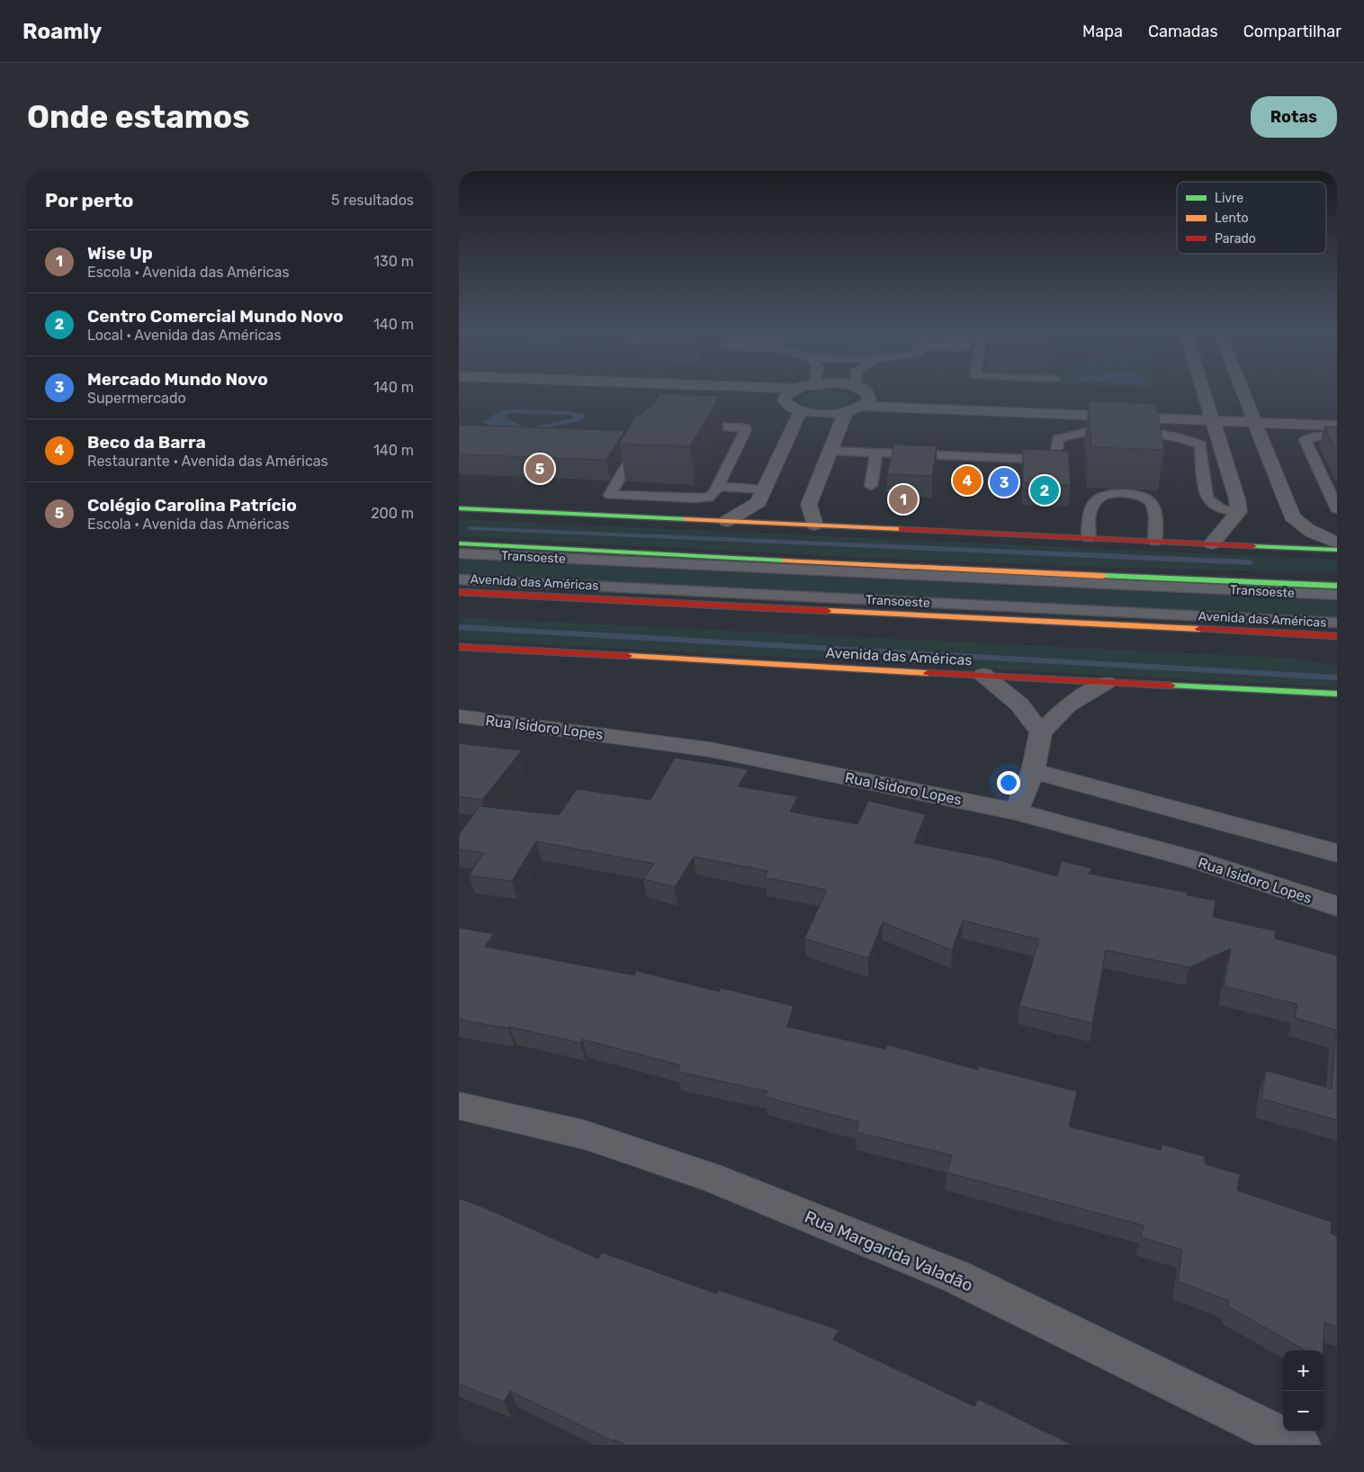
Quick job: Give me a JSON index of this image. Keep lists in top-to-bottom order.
{
  "streets": {
    "main road": ["Avenida das Américas"],
    "street": ["Rua Isidoro Lopes", "Rua Margarida Valadão"],
    "lane": ["Transoeste"]
  },
  "legend": ["Livre", "Lento", "Parado"],
  "page": {
    "header": "Roamly",
    "nav": ["Mapa", "Camadas", "Compartilhar"],
    "buttons": "Rotas",
    "title": "Onde estamos",
    "heading": ["Por perto", "5 resultados"],
    "list": [
      {
        "mark": "1",
        "name": "Wise Up",
        "note": "Escola · Avenida das Américas",
        "value": "130 m"
      },
      {
        "mark": "2",
        "name": "Centro Comercial Mundo Novo",
        "note": "Local · Avenida das Américas",
        "value": "140 m"
      },
      {
        "mark": "3",
        "name": "Mercado Mundo Novo",
        "note": "Supermercado",
        "value": "140 m"
      },
      {
        "mark": "4",
        "name": "Beco da Barra",
        "note": "Restaurante · Avenida das Américas",
        "value": "140 m"
      },
      {
        "mark": "5",
        "name": "Colégio Carolina Patrício",
        "note": "Escola · Avenida das Américas",
        "value": "200 m"
      }
    ],
    "pins": [
      "5",
      "4",
      "3",
      "2",
      "1"
    ],
    "map_buttons": ["+", "−"]
  }
}
